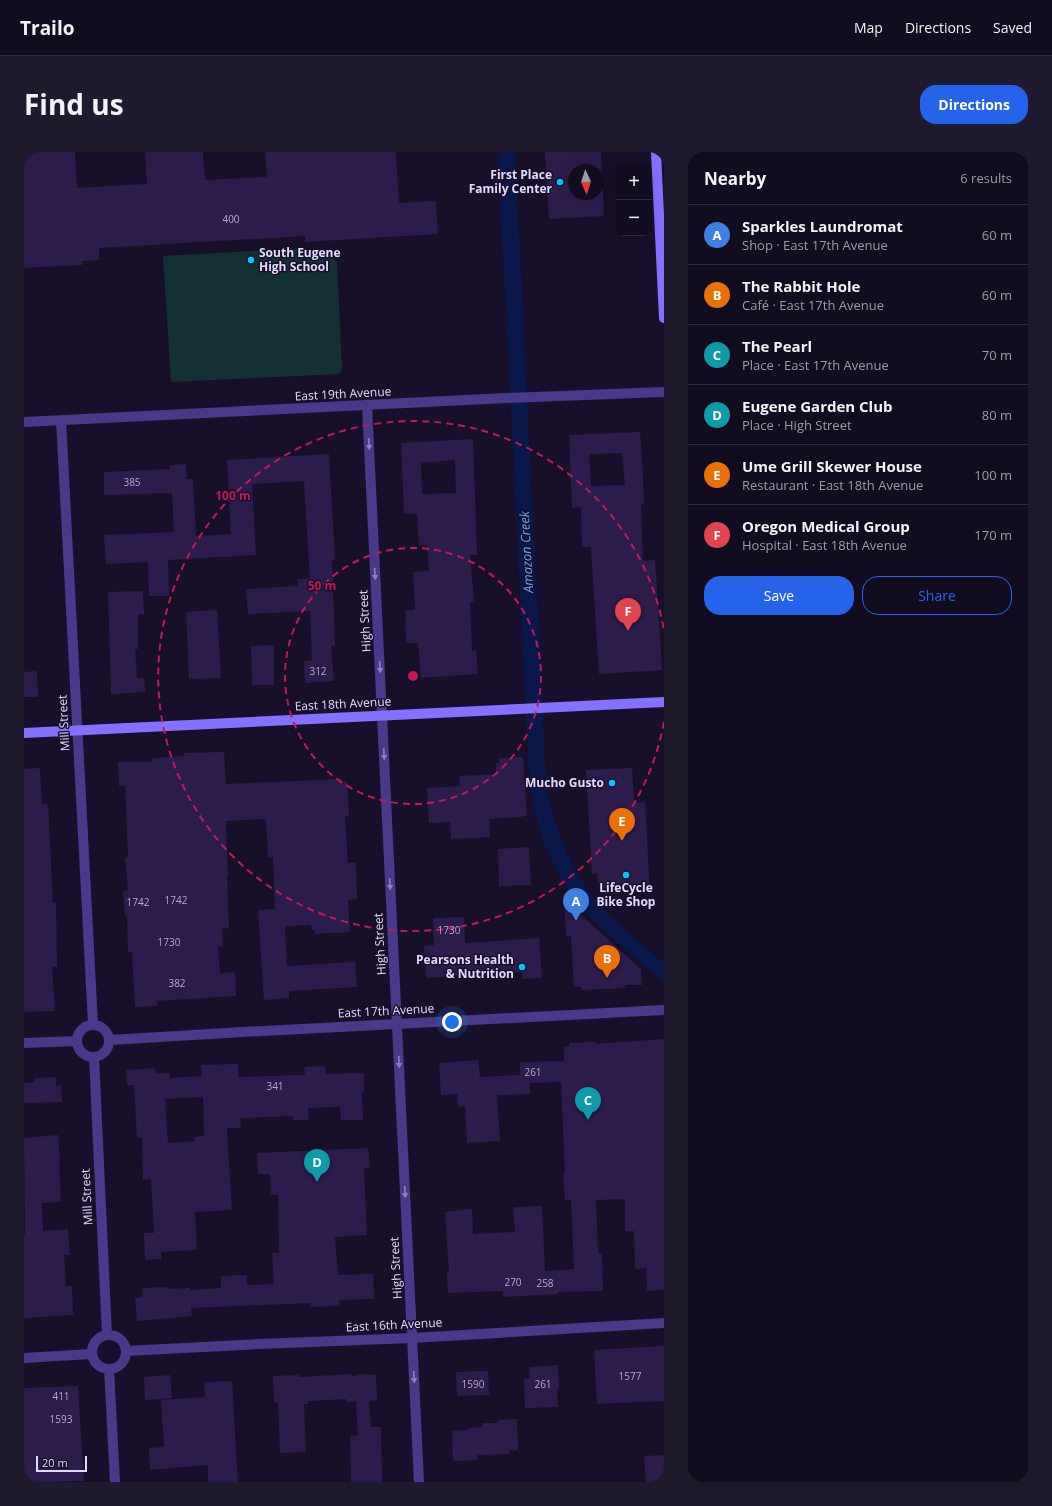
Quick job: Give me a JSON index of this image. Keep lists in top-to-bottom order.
{
  "streets": {
    "main road": ["East 18th Avenue"],
    "street": [
      "East 19th Avenue",
      "High Street",
      "Mill Street",
      "East 17th Avenue",
      "East 16th Avenue"
    ]
  },
  "crossings": [
    ["East 19th Avenue", "High Street"],
    ["East 19th Avenue", "Mill Street"],
    ["High Street", "East 18th Avenue"],
    ["High Street", "East 17th Avenue"],
    ["High Street", "East 16th Avenue"],
    ["East 18th Avenue", "Mill Street"],
    ["Mill Street", "East 17th Avenue"],
    ["Mill Street", "East 16th Avenue"]
  ],
  "one_way": ["High Street"],
  "water": ["Amazon Creek"],
  "places": [
    "First Place Family Center",
    "South Eugene High School",
    "Mucho Gusto",
    "LifeCycle Bike Shop",
    "Pearsons Health & Nutrition"
  ],
  "house_numbers": [
    "400",
    "385",
    "312",
    "1742",
    "1742",
    "1730",
    "1730",
    "382",
    "261",
    "341",
    "270",
    "258",
    "1577",
    "1590",
    "261",
    "411",
    "1593"
  ],
  "scale_bar": "20 m",
  "north": "bottom",
  "page": {
    "header": "Trailo",
    "nav": ["Map", "Directions", "Saved"],
    "title": "Find us",
    "buttons": [
      "Directions",
      ["Save", "Share"]
    ],
    "heading": ["Nearby", "6 results"],
    "map_buttons": ["+", "−"],
    "list": [
      {
        "mark": "A",
        "name": "Sparkles Laundromat",
        "note": "Shop · East 17th Avenue",
        "value": "60 m"
      },
      {
        "mark": "B",
        "name": "The Rabbit Hole",
        "note": "Café · East 17th Avenue",
        "value": "60 m"
      },
      {
        "mark": "C",
        "name": "The Pearl",
        "note": "Place · East 17th Avenue",
        "value": "70 m"
      },
      {
        "mark": "D",
        "name": "Eugene Garden Club",
        "note": "Place · High Street",
        "value": "80 m"
      },
      {
        "mark": "E",
        "name": "Ume Grill Skewer House",
        "note": "Restaurant · East 18th Avenue",
        "value": "100 m"
      },
      {
        "mark": "F",
        "name": "Oregon Medical Group",
        "note": "Hospital · East 18th Avenue",
        "value": "170 m"
      }
    ],
    "pins": [
      "F",
      "E",
      "A",
      "B",
      "C",
      "D"
    ],
    "scale": "20 m"
  },
  "rings": ["100 m", "50 m"]
}
